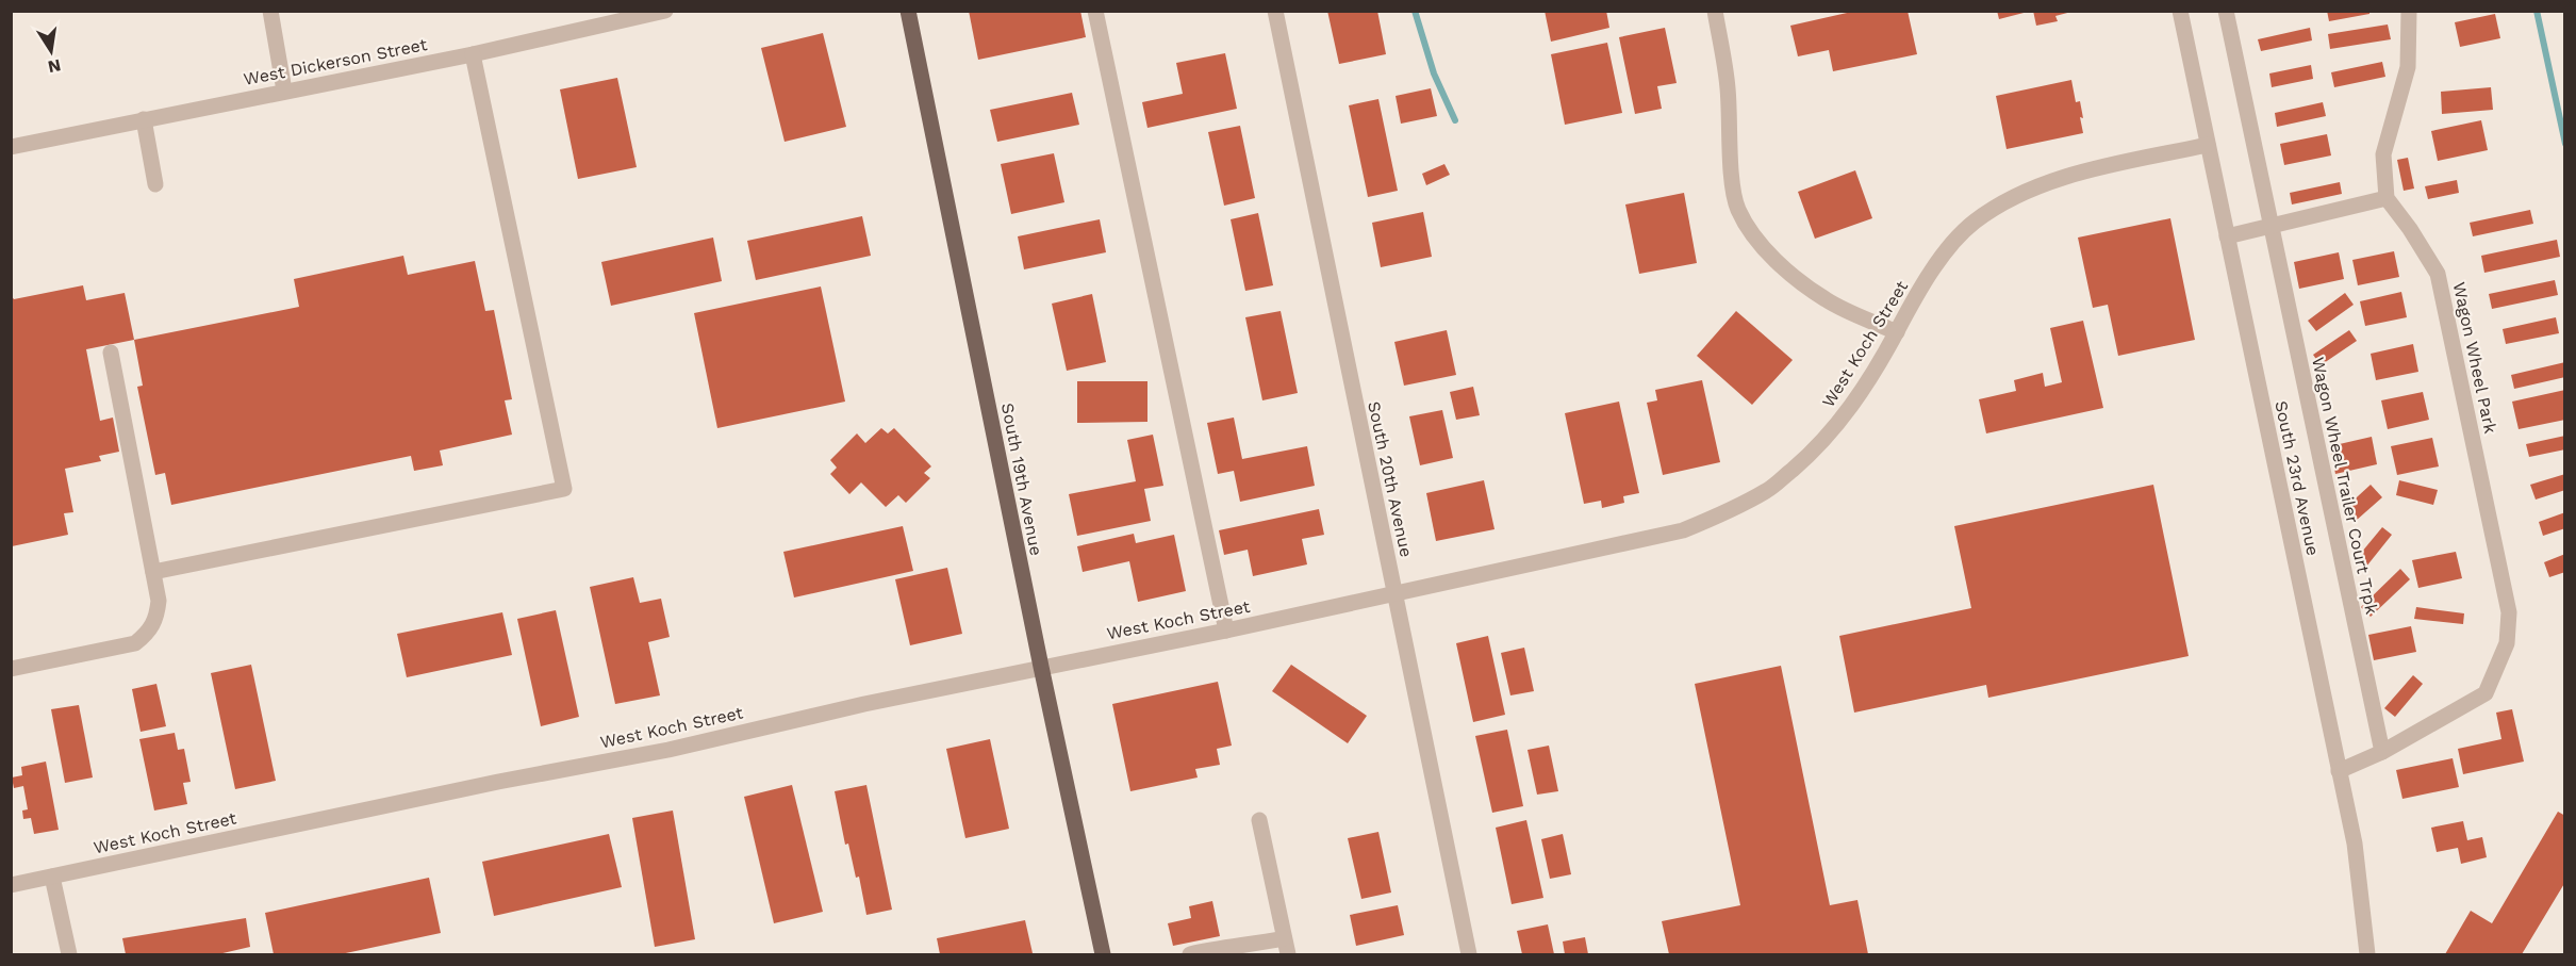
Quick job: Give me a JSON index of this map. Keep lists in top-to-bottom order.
{
  "streets": {
    "main road": ["South 19th Avenue"],
    "street": [
      "West Dickerson Street",
      "West Koch Street",
      "Wagon Wheel Park",
      "South 23rd Avenue",
      "South 20th Avenue",
      "Wagon Wheel Trailer Court Trpk"
    ]
  },
  "crossings": [
    ["West Koch Street", "South 23rd Avenue"],
    ["West Koch Street", "South 19th Avenue"],
    ["West Koch Street", "South 20th Avenue"],
    ["Wagon Wheel Park", "Wagon Wheel Trailer Court Trpk"]
  ],
  "north": "bottom"
}
